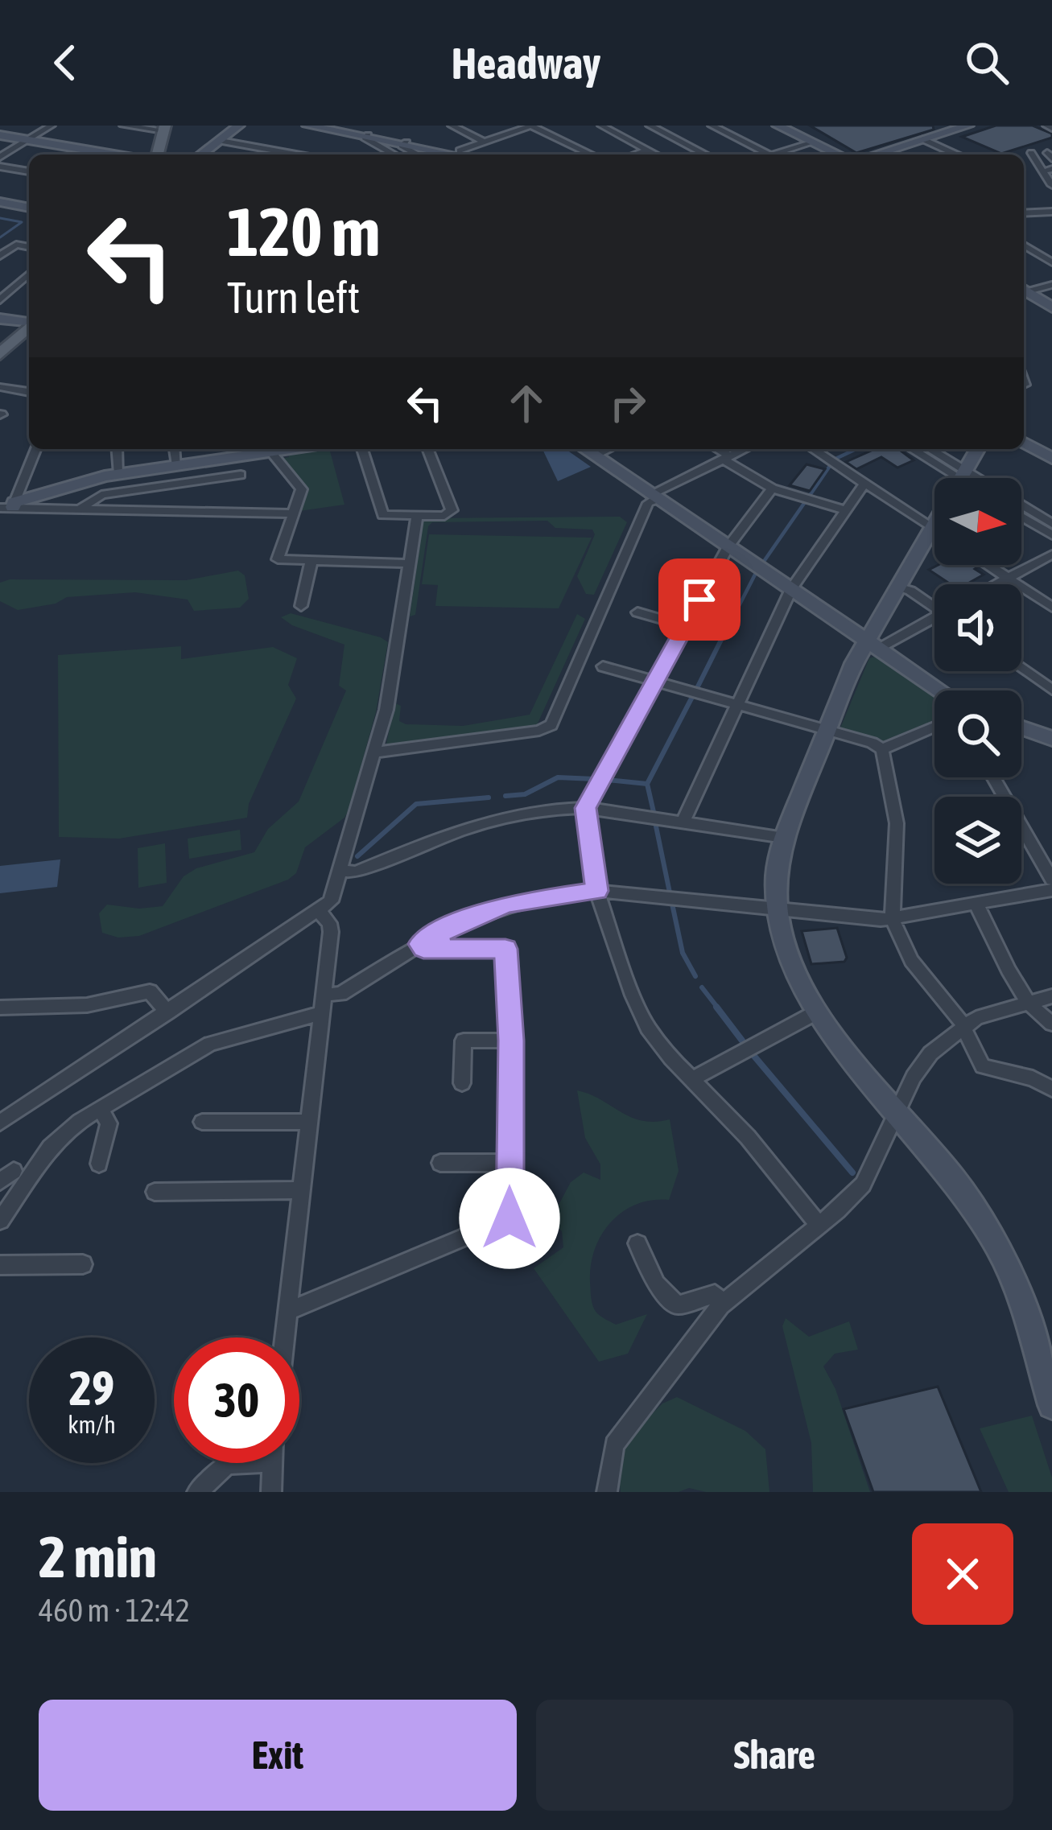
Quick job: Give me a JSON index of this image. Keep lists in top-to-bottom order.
{
  "north": "right",
  "page": {
    "header": "Headway",
    "turn": ["120 m", "Turn left"],
    "speed": "29 km/h",
    "limit": "30",
    "heading": ["2 min", "460 m · 12:42"],
    "buttons": ["Exit", "Share"]
  }
}
